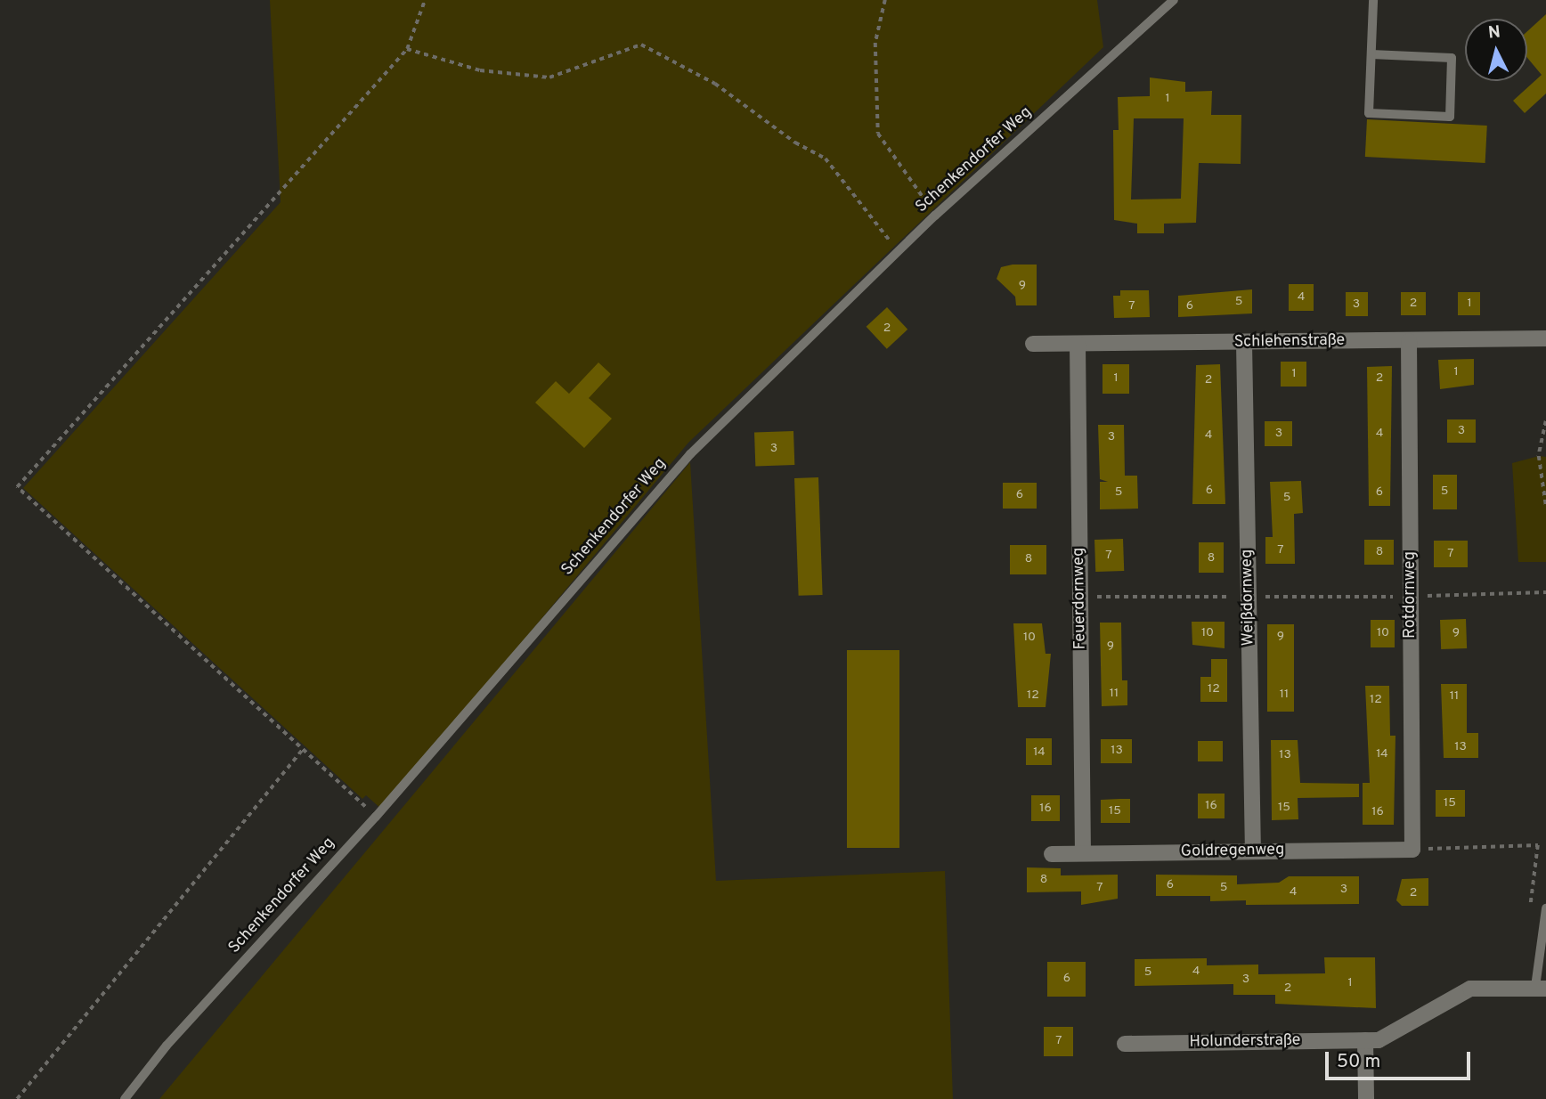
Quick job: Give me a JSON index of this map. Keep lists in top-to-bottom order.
{
  "streets": {
    "street": [
      "Schlehenstraße",
      "Rotdornweg",
      "Weißdornweg",
      "Feuerdornweg",
      "Goldregenweg",
      "Holunderstraße"
    ],
    "lane": ["Schenkendorfer Weg"]
  },
  "crossings": [
    ["Schlehenstraße", "Rotdornweg"],
    ["Schlehenstraße", "Weißdornweg"],
    ["Schlehenstraße", "Feuerdornweg"],
    ["Rotdornweg", "Goldregenweg"],
    ["Weißdornweg", "Goldregenweg"],
    ["Feuerdornweg", "Goldregenweg"]
  ],
  "house_numbers": [
    "1",
    "9",
    "4",
    "5",
    "2",
    "1",
    "3",
    "7",
    "6",
    "2",
    "1",
    "1",
    "1",
    "2",
    "2",
    "3",
    "3",
    "4",
    "4",
    "3",
    "3",
    "6",
    "5",
    "5",
    "6",
    "6",
    "5",
    "7",
    "8",
    "7",
    "7",
    "8",
    "8",
    "10",
    "10",
    "9",
    "9",
    "10",
    "9",
    "12",
    "11",
    "11",
    "12",
    "11",
    "12",
    "13",
    "13",
    "14",
    "14",
    "13",
    "15",
    "16",
    "15",
    "16",
    "15",
    "16",
    "8",
    "6",
    "7",
    "5",
    "3",
    "4",
    "2",
    "4",
    "5",
    "6",
    "3",
    "1",
    "2",
    "7"
  ],
  "scale_bar": "50 m",
  "north": "top"
}
